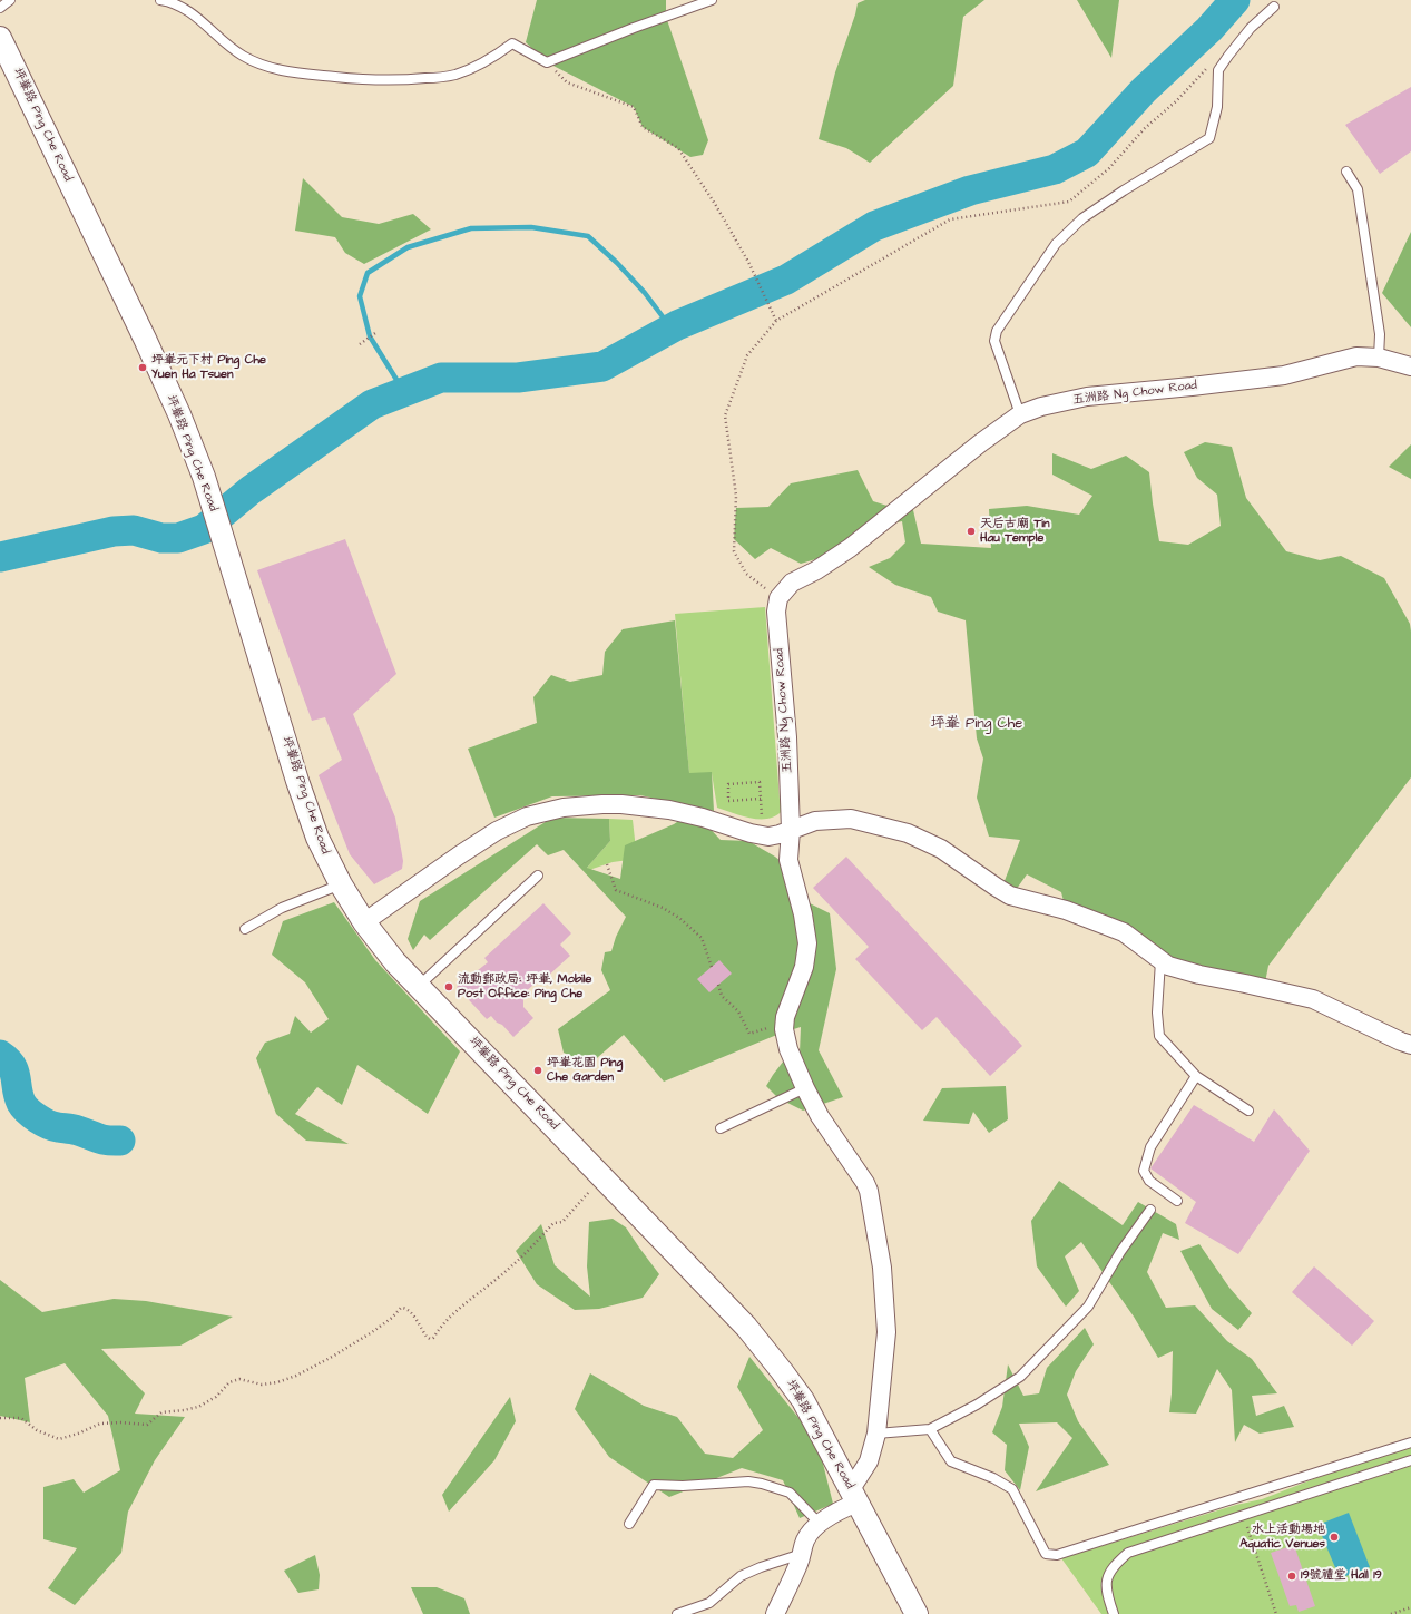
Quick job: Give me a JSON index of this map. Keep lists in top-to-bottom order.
{
  "streets": {
    "street": ["坪輋路 Ping Che Road", "五洲路 Ng Chow Road"]
  },
  "crossings": [
    ["坪輋路 Ping Che Road", "五洲路 Ng Chow Road"]
  ],
  "districts": ["坪輋 Ping Che"],
  "places": [
    "坪輋元下村 Ping Che Yuen Ha Tsuen",
    "天后古廟 Tin Hau Temple",
    "流動郵政局: 坪輋, Mobile Post Office: Ping Che",
    "坪輋花園 Ping Che Garden",
    "水上活動場地 Aquatic Venues",
    "19號禮堂 Hall 19"
  ]
}
